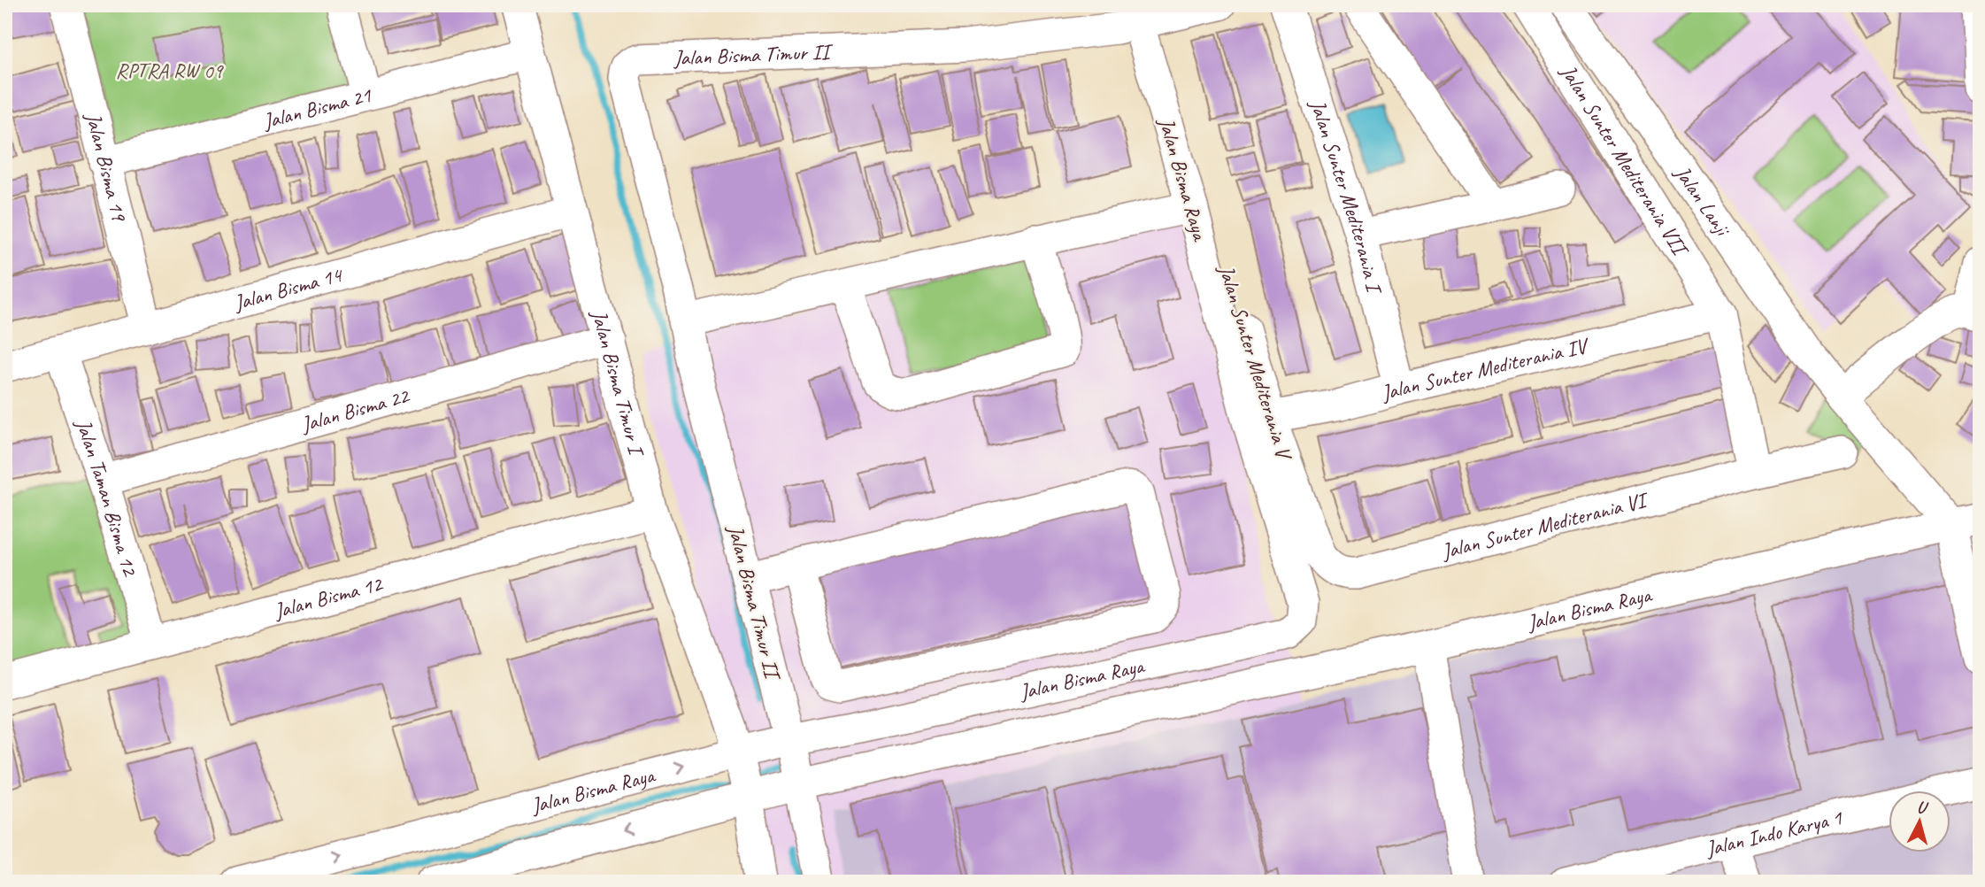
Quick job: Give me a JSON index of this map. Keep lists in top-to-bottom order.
{
  "streets": {
    "street": [
      "Jalan Bisma Timur II",
      "Jalan Bisma 21",
      "Jalan Sunter Mediterania VII",
      "Jalan Bisma 19",
      "Jalan Bisma Raya",
      "Jalan Sunter Mediterania I",
      "Jalan Lanji",
      "Jalan Bisma 14",
      "Jalan Sunter Mediterania V",
      "Jalan Sunter Mediterania IV",
      "Jalan Bisma Timur I",
      "Jalan Bisma 22",
      "Jalan Taman Bisma 12",
      "Jalan Sunter Mediterania VI",
      "Jalan Bisma 12",
      "Jalan Indo Karya 1"
    ]
  },
  "crossings": [
    ["Jalan Bisma Timur II", "Jalan Bisma Raya"],
    ["Jalan Bisma Timur II", "Jalan Sunter Mediterania V"],
    ["Jalan Bisma Timur II", "Jalan Bisma Timur I"],
    ["Jalan Bisma 21", "Jalan Bisma 19"],
    ["Jalan Bisma 21", "Jalan Bisma Timur I"],
    ["Jalan Sunter Mediterania VII", "Jalan Sunter Mediterania IV"],
    ["Jalan Bisma 19", "Jalan Bisma 14"],
    ["Jalan Bisma Raya", "Jalan Lanji"],
    ["Jalan Bisma Raya", "Jalan Sunter Mediterania V"],
    ["Jalan Bisma Raya", "Jalan Sunter Mediterania IV"],
    ["Jalan Bisma Raya", "Jalan Bisma Timur I"],
    ["Jalan Sunter Mediterania I", "Jalan Sunter Mediterania IV"],
    ["Jalan Bisma 14", "Jalan Bisma Timur I"],
    ["Jalan Bisma 14", "Jalan Taman Bisma 12"],
    ["Jalan Sunter Mediterania V", "Jalan Sunter Mediterania IV"],
    ["Jalan Sunter Mediterania V", "Jalan Sunter Mediterania VI"],
    ["Jalan Bisma Timur I", "Jalan Bisma 22"],
    ["Jalan Bisma Timur I", "Jalan Bisma 12"],
    ["Jalan Bisma 22", "Jalan Taman Bisma 12"],
    ["Jalan Taman Bisma 12", "Jalan Bisma 12"]
  ],
  "parks": ["RPTRA RW 09"],
  "north": "top"
}
